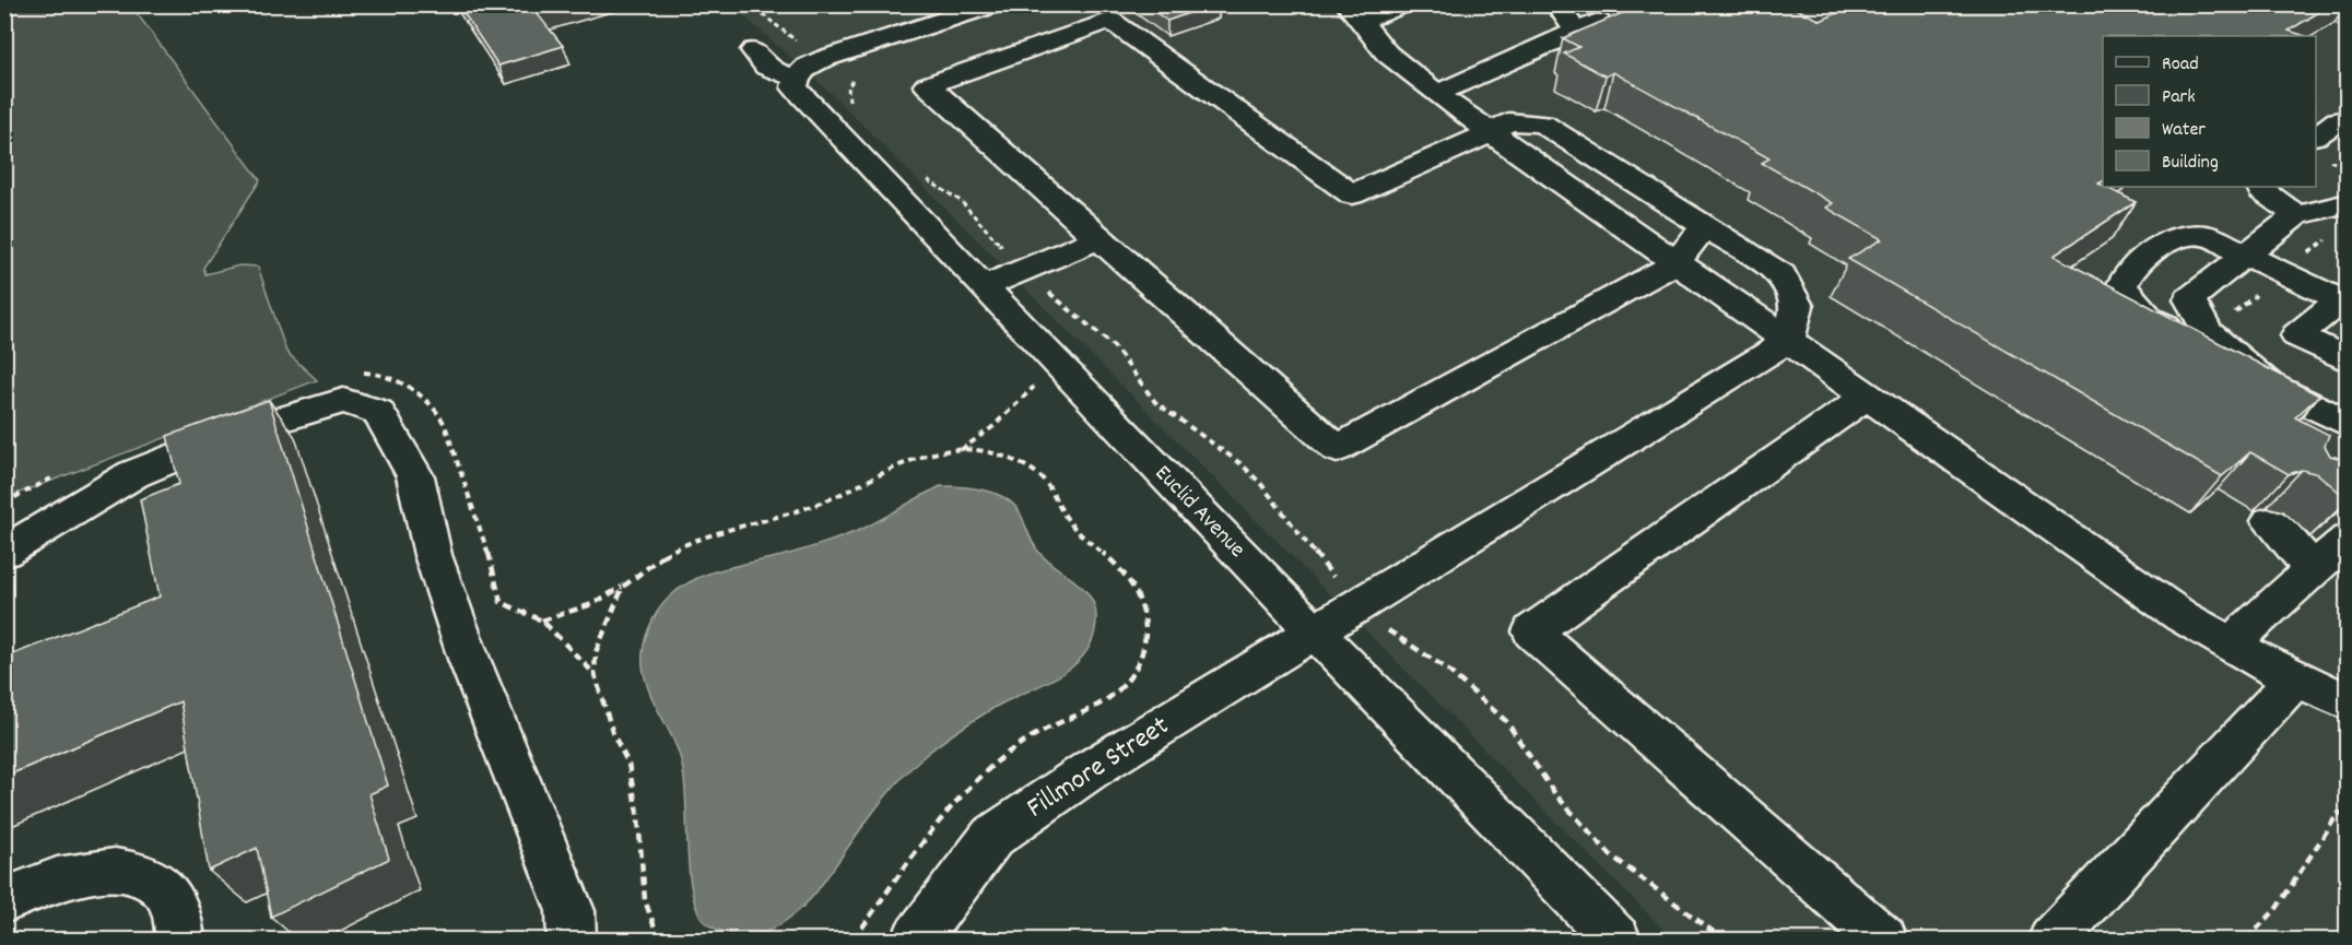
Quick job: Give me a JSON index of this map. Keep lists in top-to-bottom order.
{
  "streets": {
    "street": ["Euclid Avenue", "Fillmore Street"]
  },
  "crossings": [
    ["Euclid Avenue", "Fillmore Street"]
  ],
  "legend": [
    "Road",
    "Park",
    "Water",
    "Building"
  ]
}
